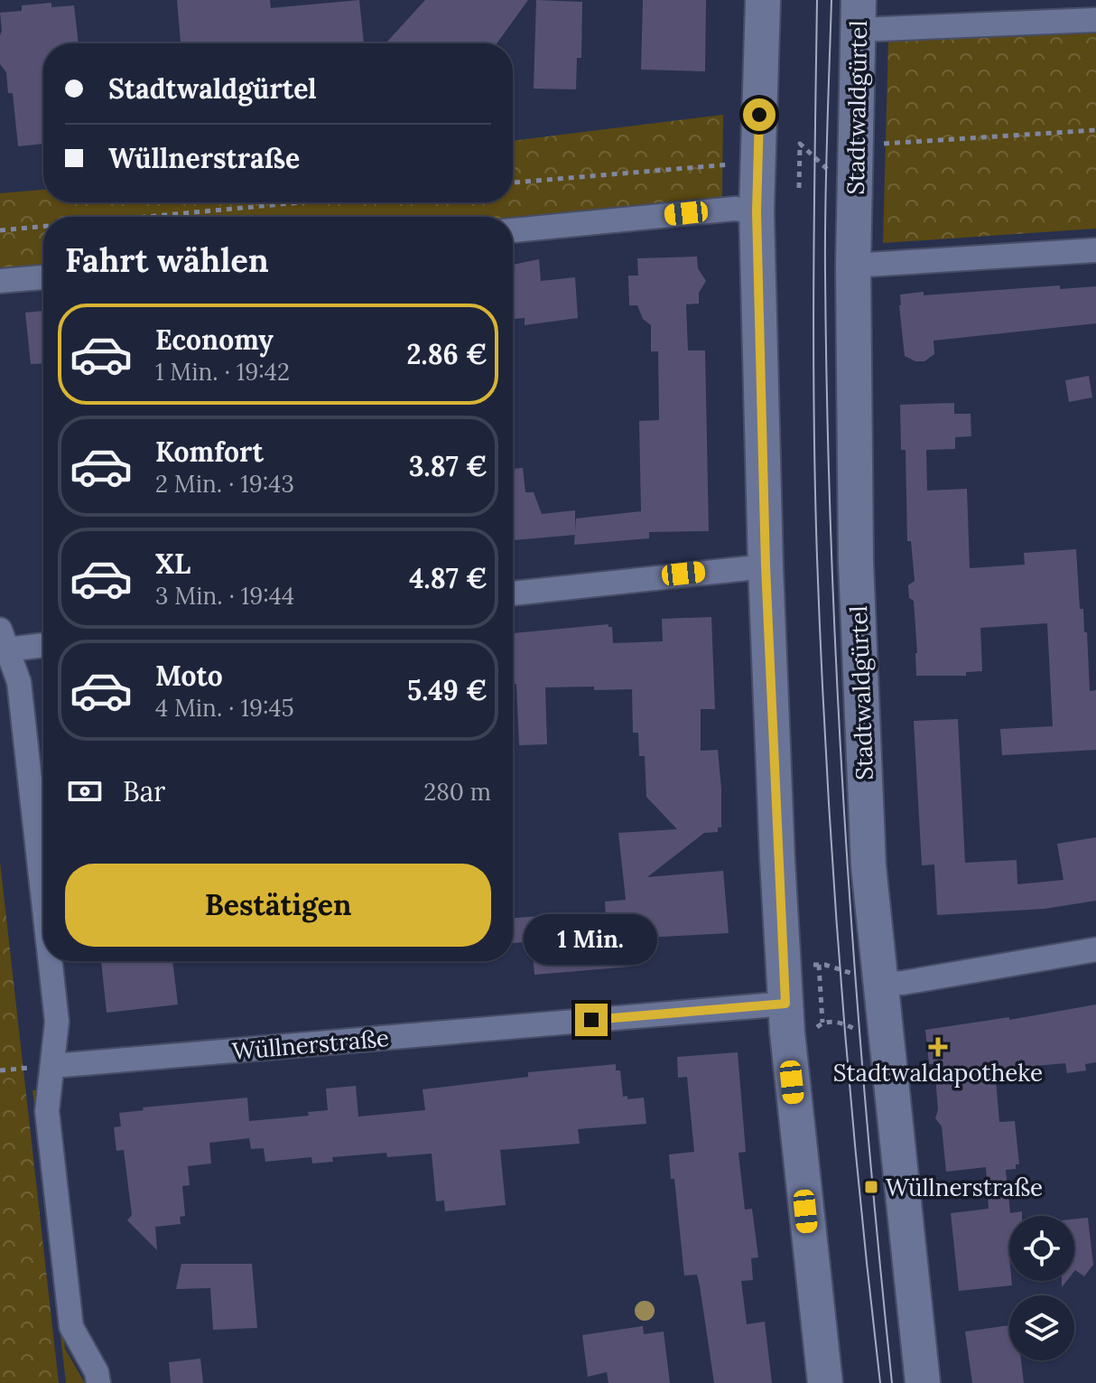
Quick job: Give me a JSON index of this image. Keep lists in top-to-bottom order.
{
  "streets": {
    "main road": ["Stadtwaldgürtel"],
    "street": ["Wüllnerstraße"]
  },
  "places": {
    "health": ["Stadtwaldapotheke"],
    "transit": ["Wüllnerstraße"]
  },
  "page": {
    "banner": ["Stadtwaldgürtel", "Wüllnerstraße"],
    "heading": "Fahrt wählen",
    "list": [
      {
        "name": "Economy",
        "note": "1 Min. · 19:42",
        "value": "2.86 €"
      },
      {
        "name": "Komfort",
        "note": "2 Min. · 19:43",
        "value": "3.87 €"
      },
      {
        "name": "XL",
        "note": "3 Min. · 19:44",
        "value": "4.87 €"
      },
      {
        "name": "Moto",
        "note": "4 Min. · 19:45",
        "value": "5.49 €"
      }
    ],
    "pay": ["Bar", "280 m"],
    "buttons": "Bestätigen",
    "bubble": "1 Min."
  }
}
